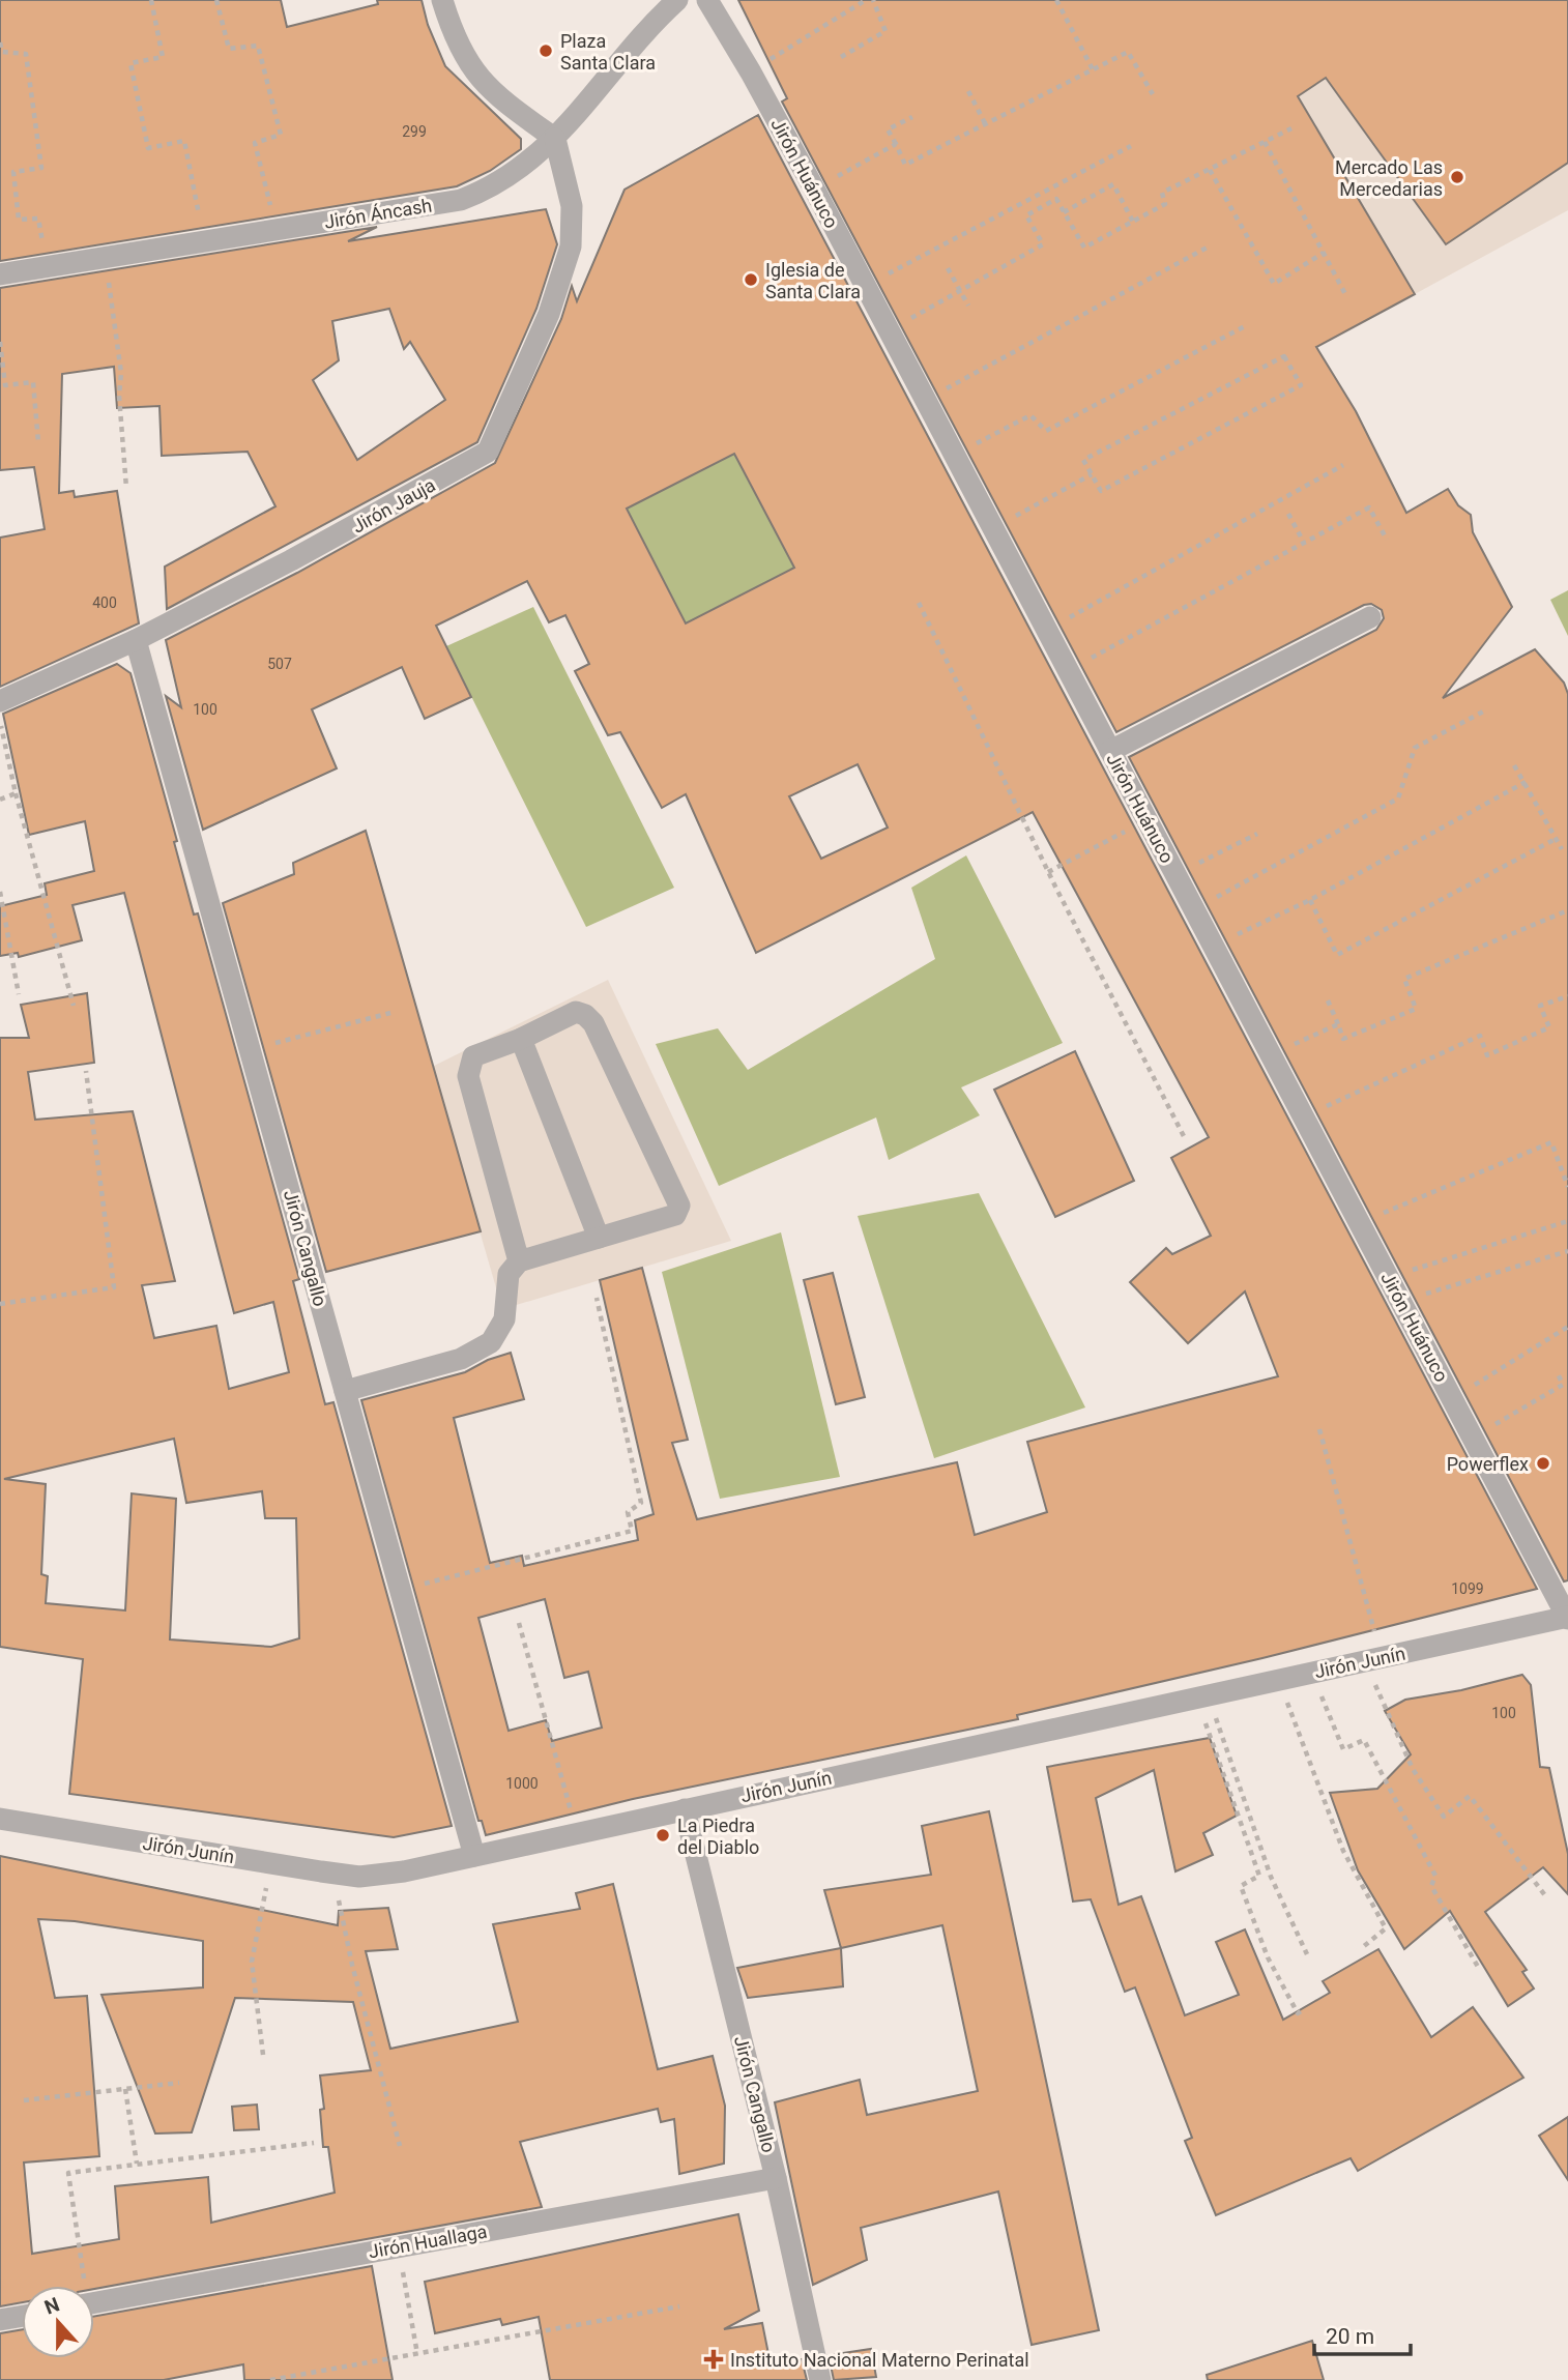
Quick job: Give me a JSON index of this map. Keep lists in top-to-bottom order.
{
  "streets": {
    "street": [
      "Jirón Huánuco",
      "Jirón Áncash",
      "Jirón Jauja",
      "Jirón Cangallo",
      "Jirón Junín",
      "Jirón Huallaga"
    ]
  },
  "crossings": [
    ["Jirón Huánuco", "Jirón Junín"],
    ["Jirón Áncash", "Jirón Jauja"],
    ["Jirón Jauja", "Jirón Cangallo"],
    ["Jirón Cangallo", "Jirón Junín"],
    ["Jirón Cangallo", "Jirón Huallaga"]
  ],
  "places": {
    "other": [
      "Plaza Santa Clara",
      "Mercado Las Mercedarias",
      "Iglesia de Santa Clara",
      "Powerflex",
      "La Piedra del Diablo"
    ],
    "health": ["Instituto Nacional Materno Perinatal"]
  },
  "house_numbers": [
    "299",
    "400",
    "507",
    "100",
    "1099",
    "100",
    "1000"
  ],
  "scale_bar": "20 m",
  "north": "top"
}
